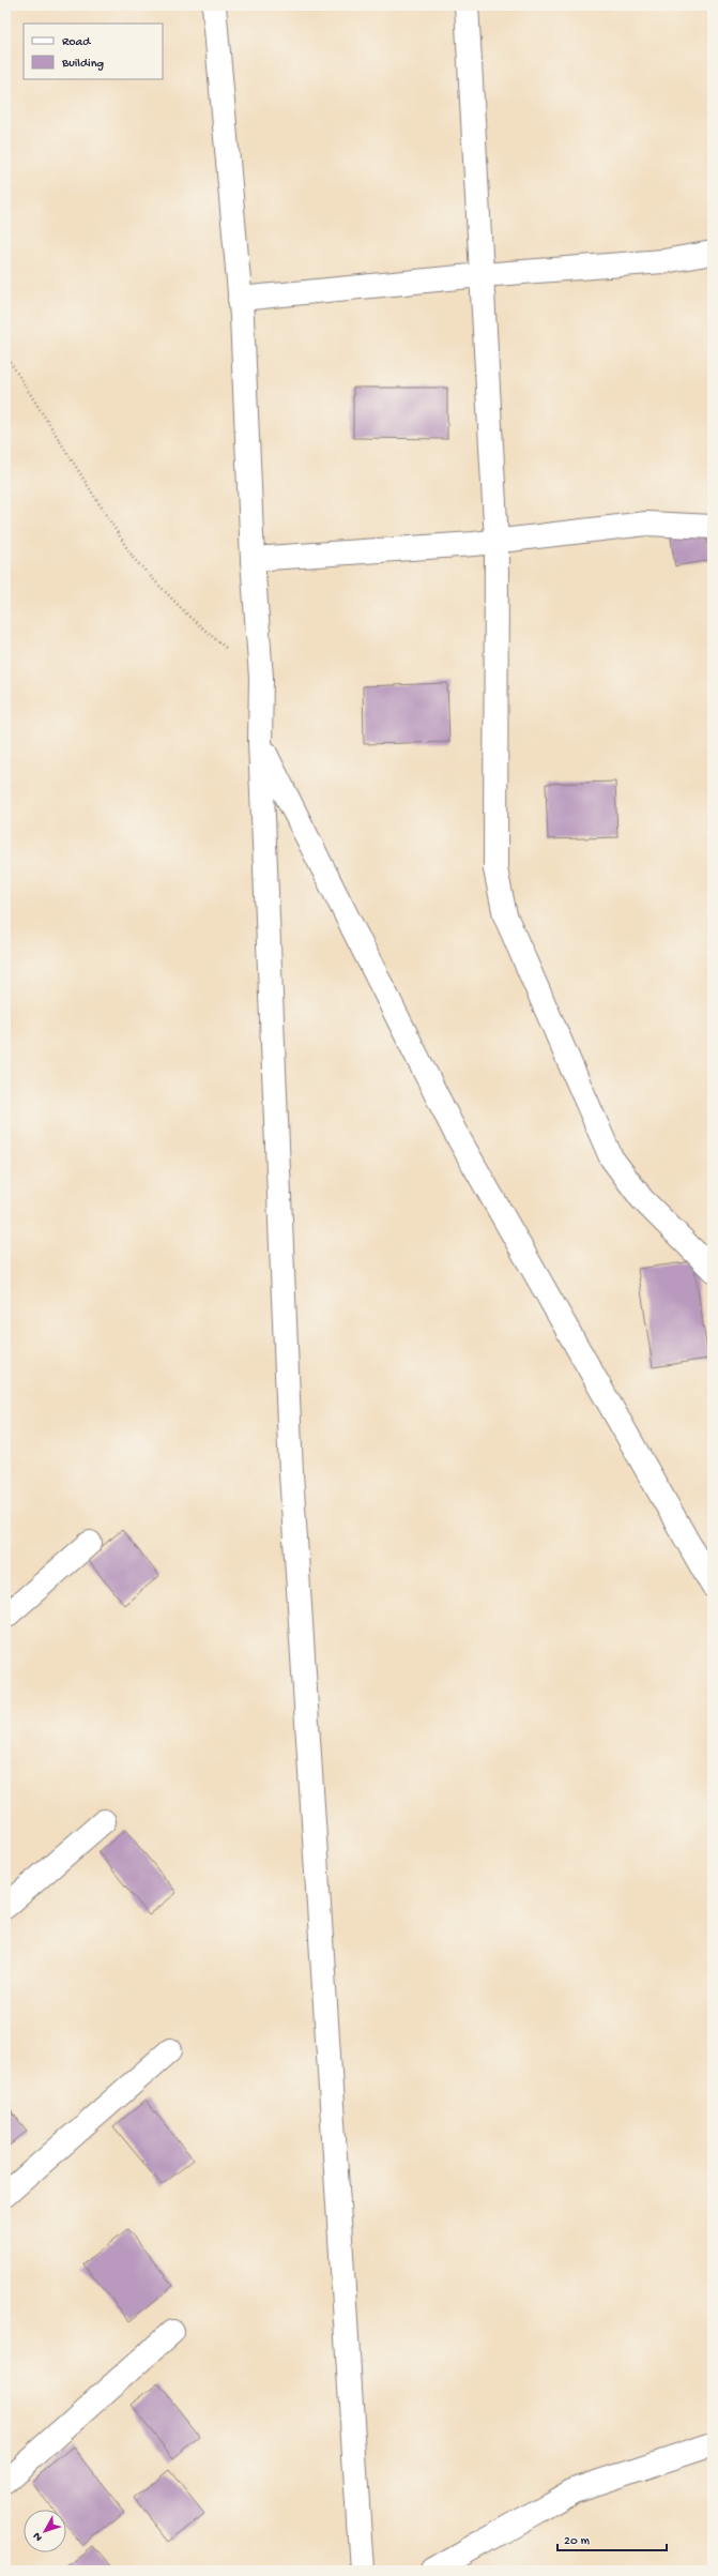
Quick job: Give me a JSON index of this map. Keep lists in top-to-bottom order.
{
  "legend": ["Road", "Building"],
  "scale_bar": "20 m",
  "north": "bottom left"
}
